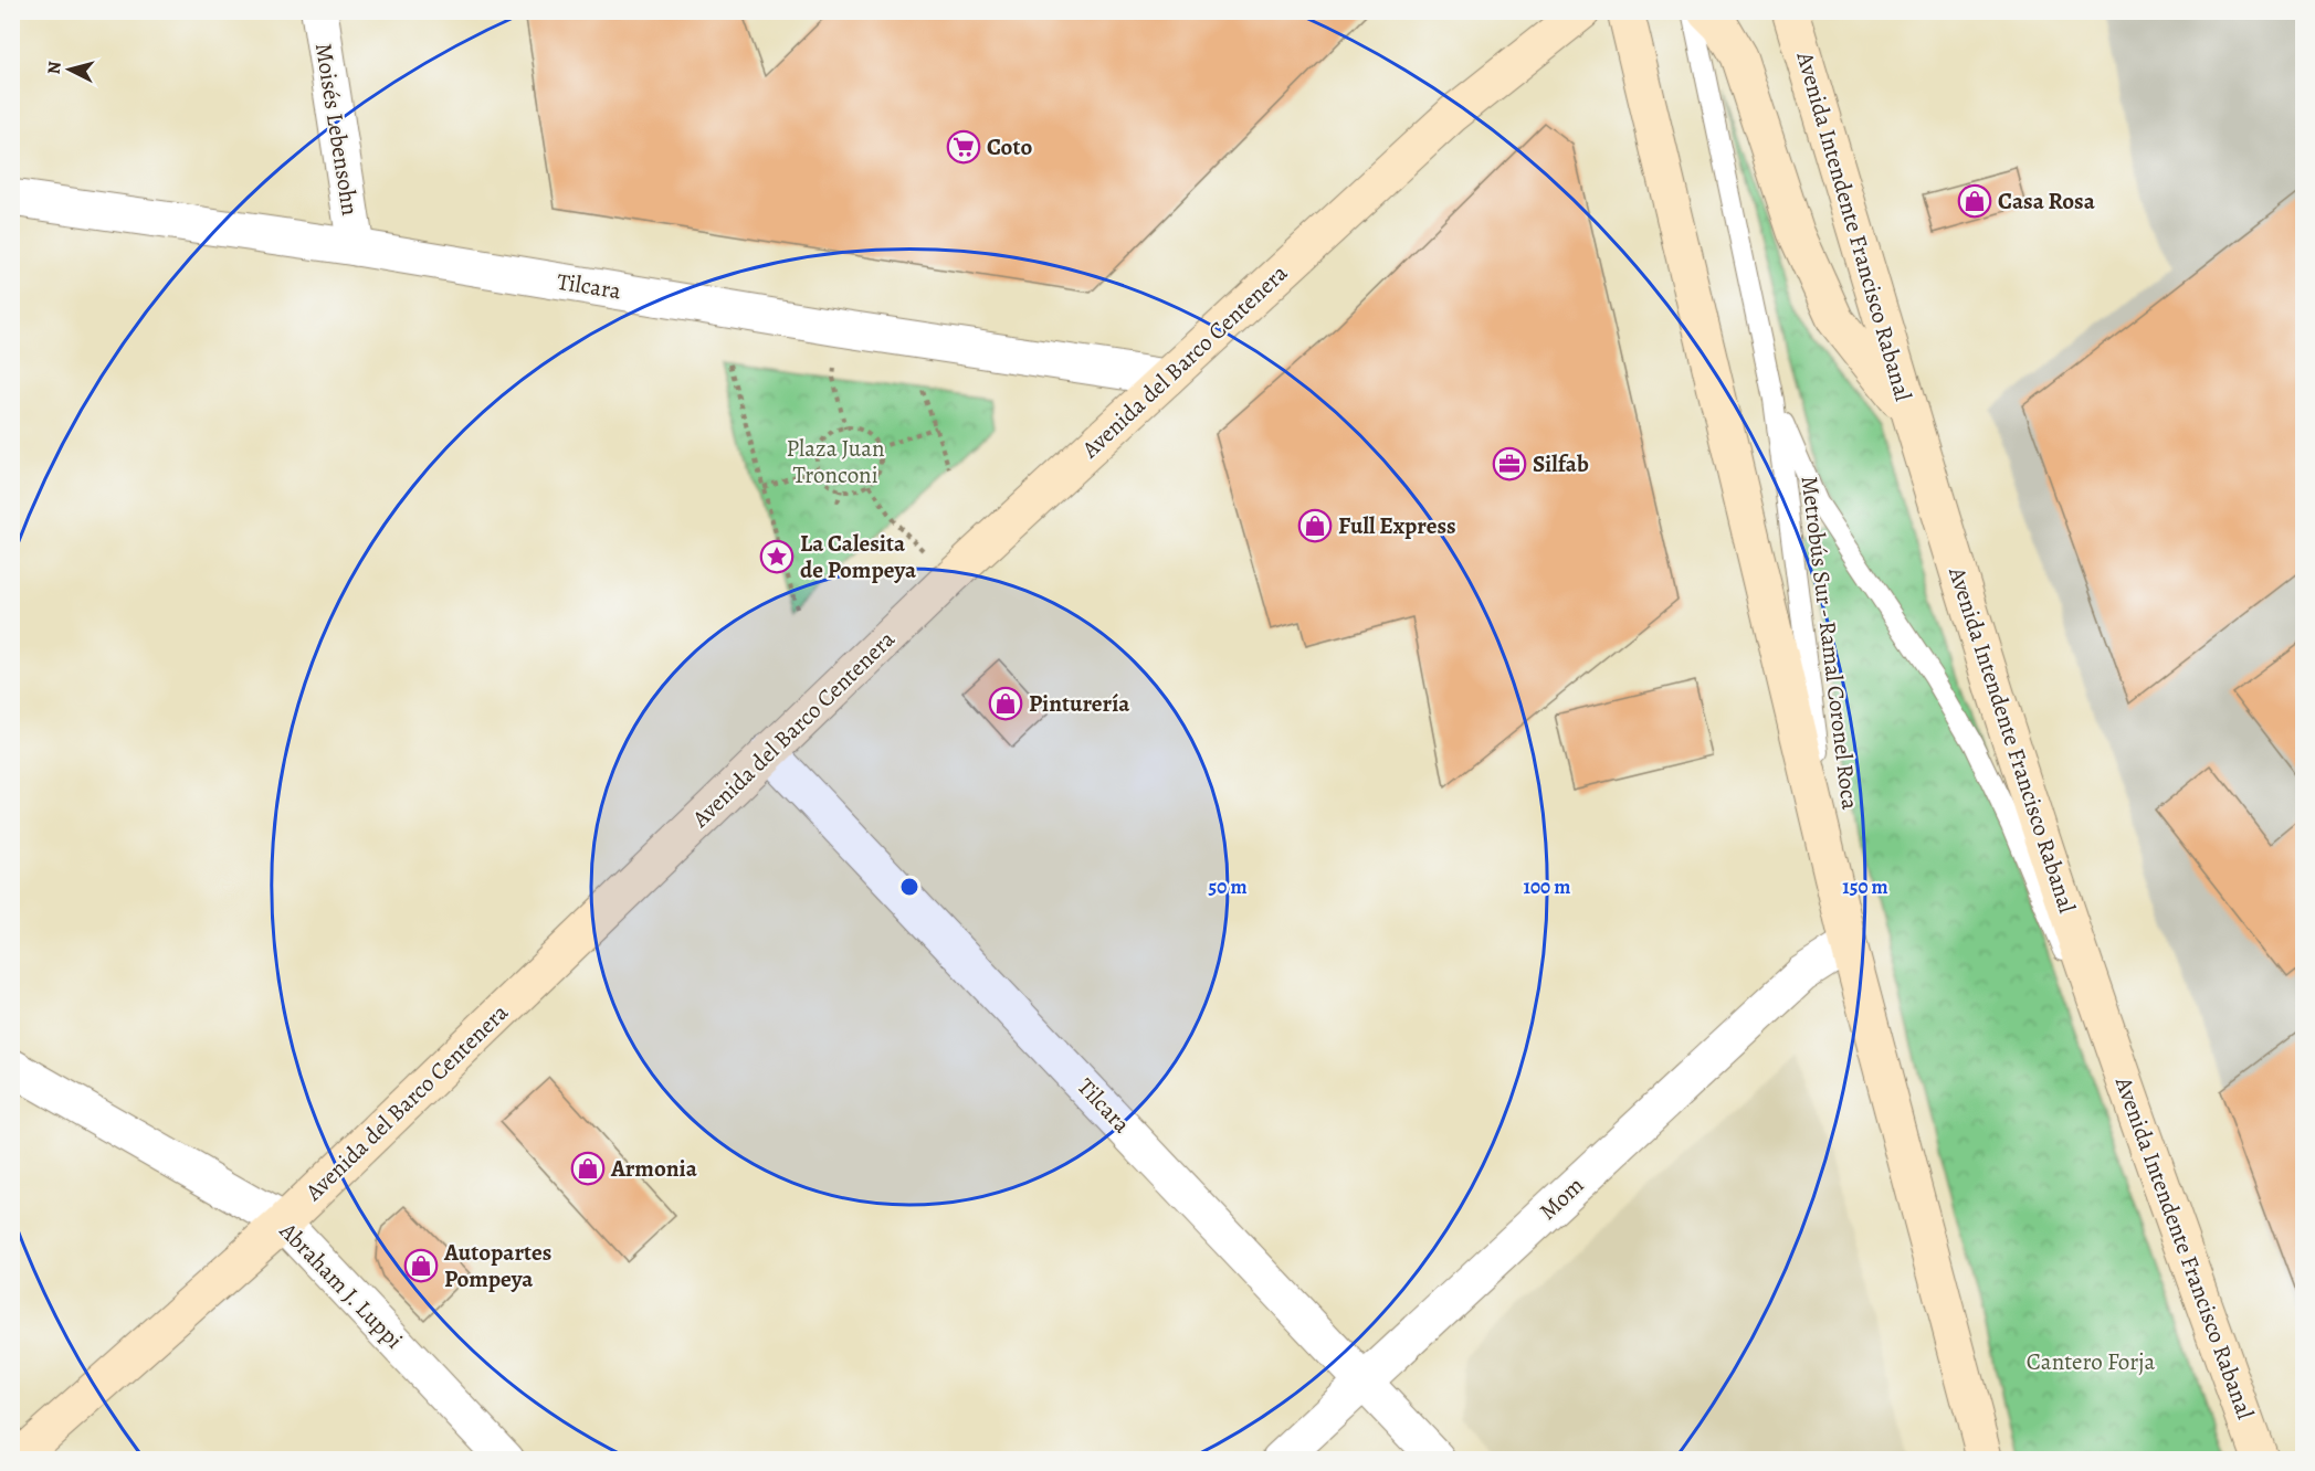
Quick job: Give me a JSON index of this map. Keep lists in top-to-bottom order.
{
  "streets": {
    "main road": ["Avenida Intendente Francisco Rabanal", "Avenida del Barco Centenera"],
    "street": [
      "Moisés Lebensohn",
      "Tilcara",
      "Mom",
      "Abraham J. Luppi"
    ],
    "lane": ["Metrobús Sur - Ramal Coronel Roca"]
  },
  "crossings": [
    ["Moisés Lebensohn", "Tilcara"],
    ["Avenida Intendente Francisco Rabanal", "Metrobús Sur - Ramal Coronel Roca"],
    ["Tilcara", "Avenida del Barco Centenera"],
    ["Tilcara", "Mom"],
    ["Avenida del Barco Centenera", "Abraham J. Luppi"]
  ],
  "parks": ["Plaza Juan Tronconi", "Cantero Forja"],
  "places": {
    "supermarket": ["Coto"],
    "shop": [
      "Casa Rosa",
      "Full Express",
      "Pinturería",
      "Armonia",
      "Autopartes Pompeya"
    ],
    "office": ["Silfab"],
    "place": ["La Calesita de Pompeya"]
  },
  "north": "left",
  "rings": ["50 m", "100 m", "150 m"]
}
